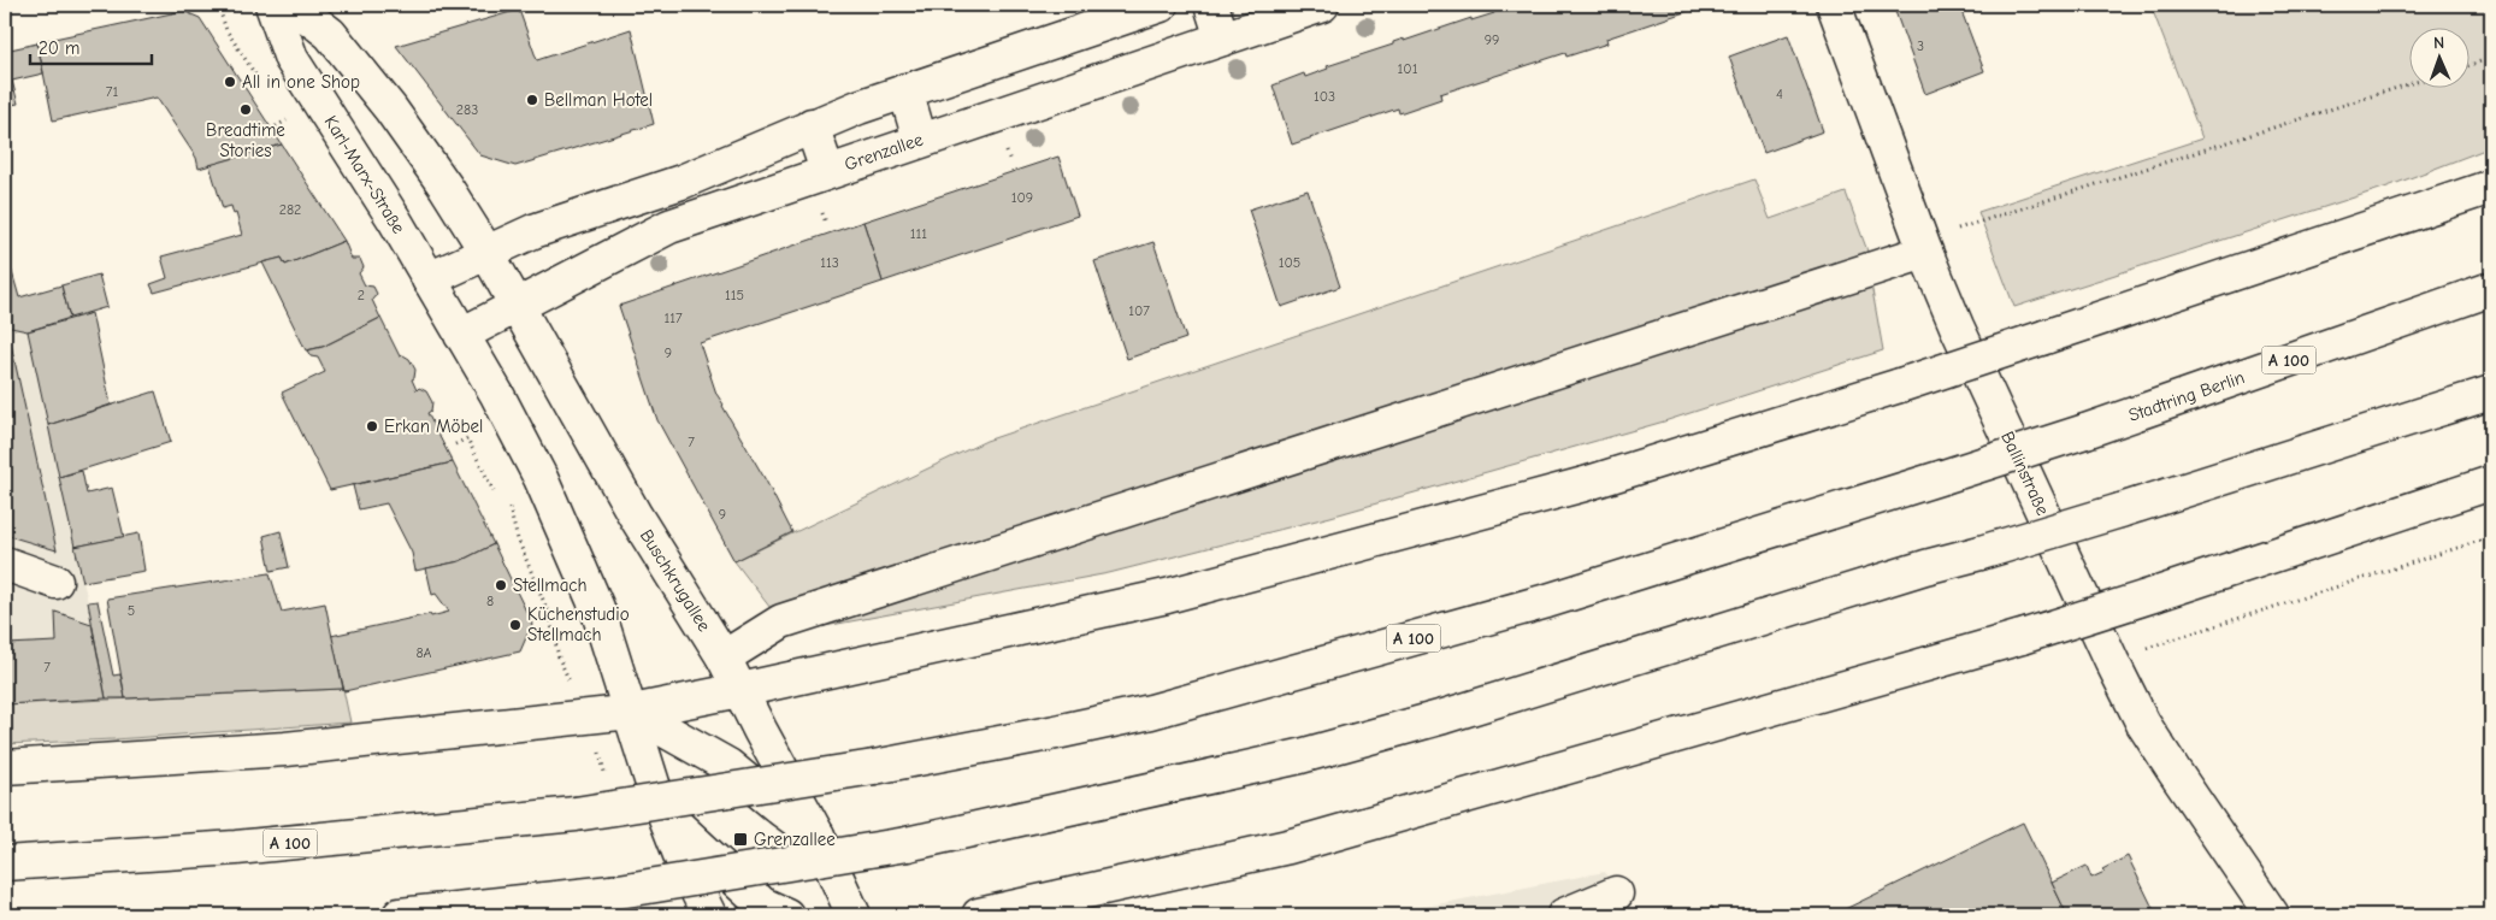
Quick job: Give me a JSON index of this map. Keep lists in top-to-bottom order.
{
  "streets": {
    "main road": [
      "Grenzallee",
      "Karl-Marx-Straße",
      "A 100",
      "Stadtring Berlin",
      "Ballinstraße",
      "Buschkrugallee"
    ]
  },
  "crossings": [
    ["Grenzallee", "Buschkrugallee"]
  ],
  "places": {
    "other": [
      "All in one Shop",
      "Bellman Hotel",
      "Breadtime Stories",
      "Erkan Möbel",
      "Stellmach",
      "Küchenstudio Stellmach"
    ],
    "transit": ["Grenzallee"]
  },
  "house_numbers": [
    "99",
    "3",
    "101",
    "71",
    "4",
    "103",
    "283",
    "109",
    "282",
    "111",
    "113",
    "105",
    "2",
    "115",
    "107",
    "117",
    "9",
    "7",
    "9",
    "8",
    "5",
    "8A",
    "7"
  ],
  "scale_bar": "20 m",
  "north": "top"
}
